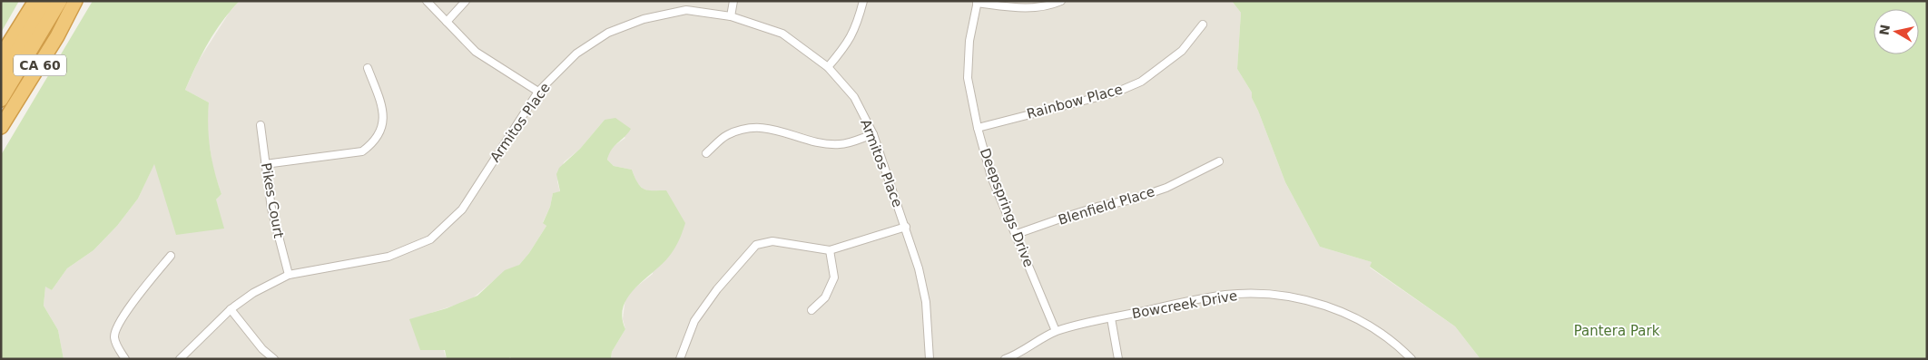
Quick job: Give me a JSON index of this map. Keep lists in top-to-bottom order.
{
  "streets": {
    "highway": ["CA 60"],
    "street": [
      "Rainbow Place",
      "Armitos Place",
      "Pikes Court",
      "Blenfield Place",
      "Deepsprings Drive",
      "Bowcreek Drive"
    ]
  },
  "crossings": [
    ["Rainbow Place", "Deepsprings Drive"],
    ["Armitos Place", "Pikes Court"],
    ["Blenfield Place", "Deepsprings Drive"],
    ["Deepsprings Drive", "Bowcreek Drive"]
  ],
  "parks": ["Pantera Park"],
  "north": "left"
}
